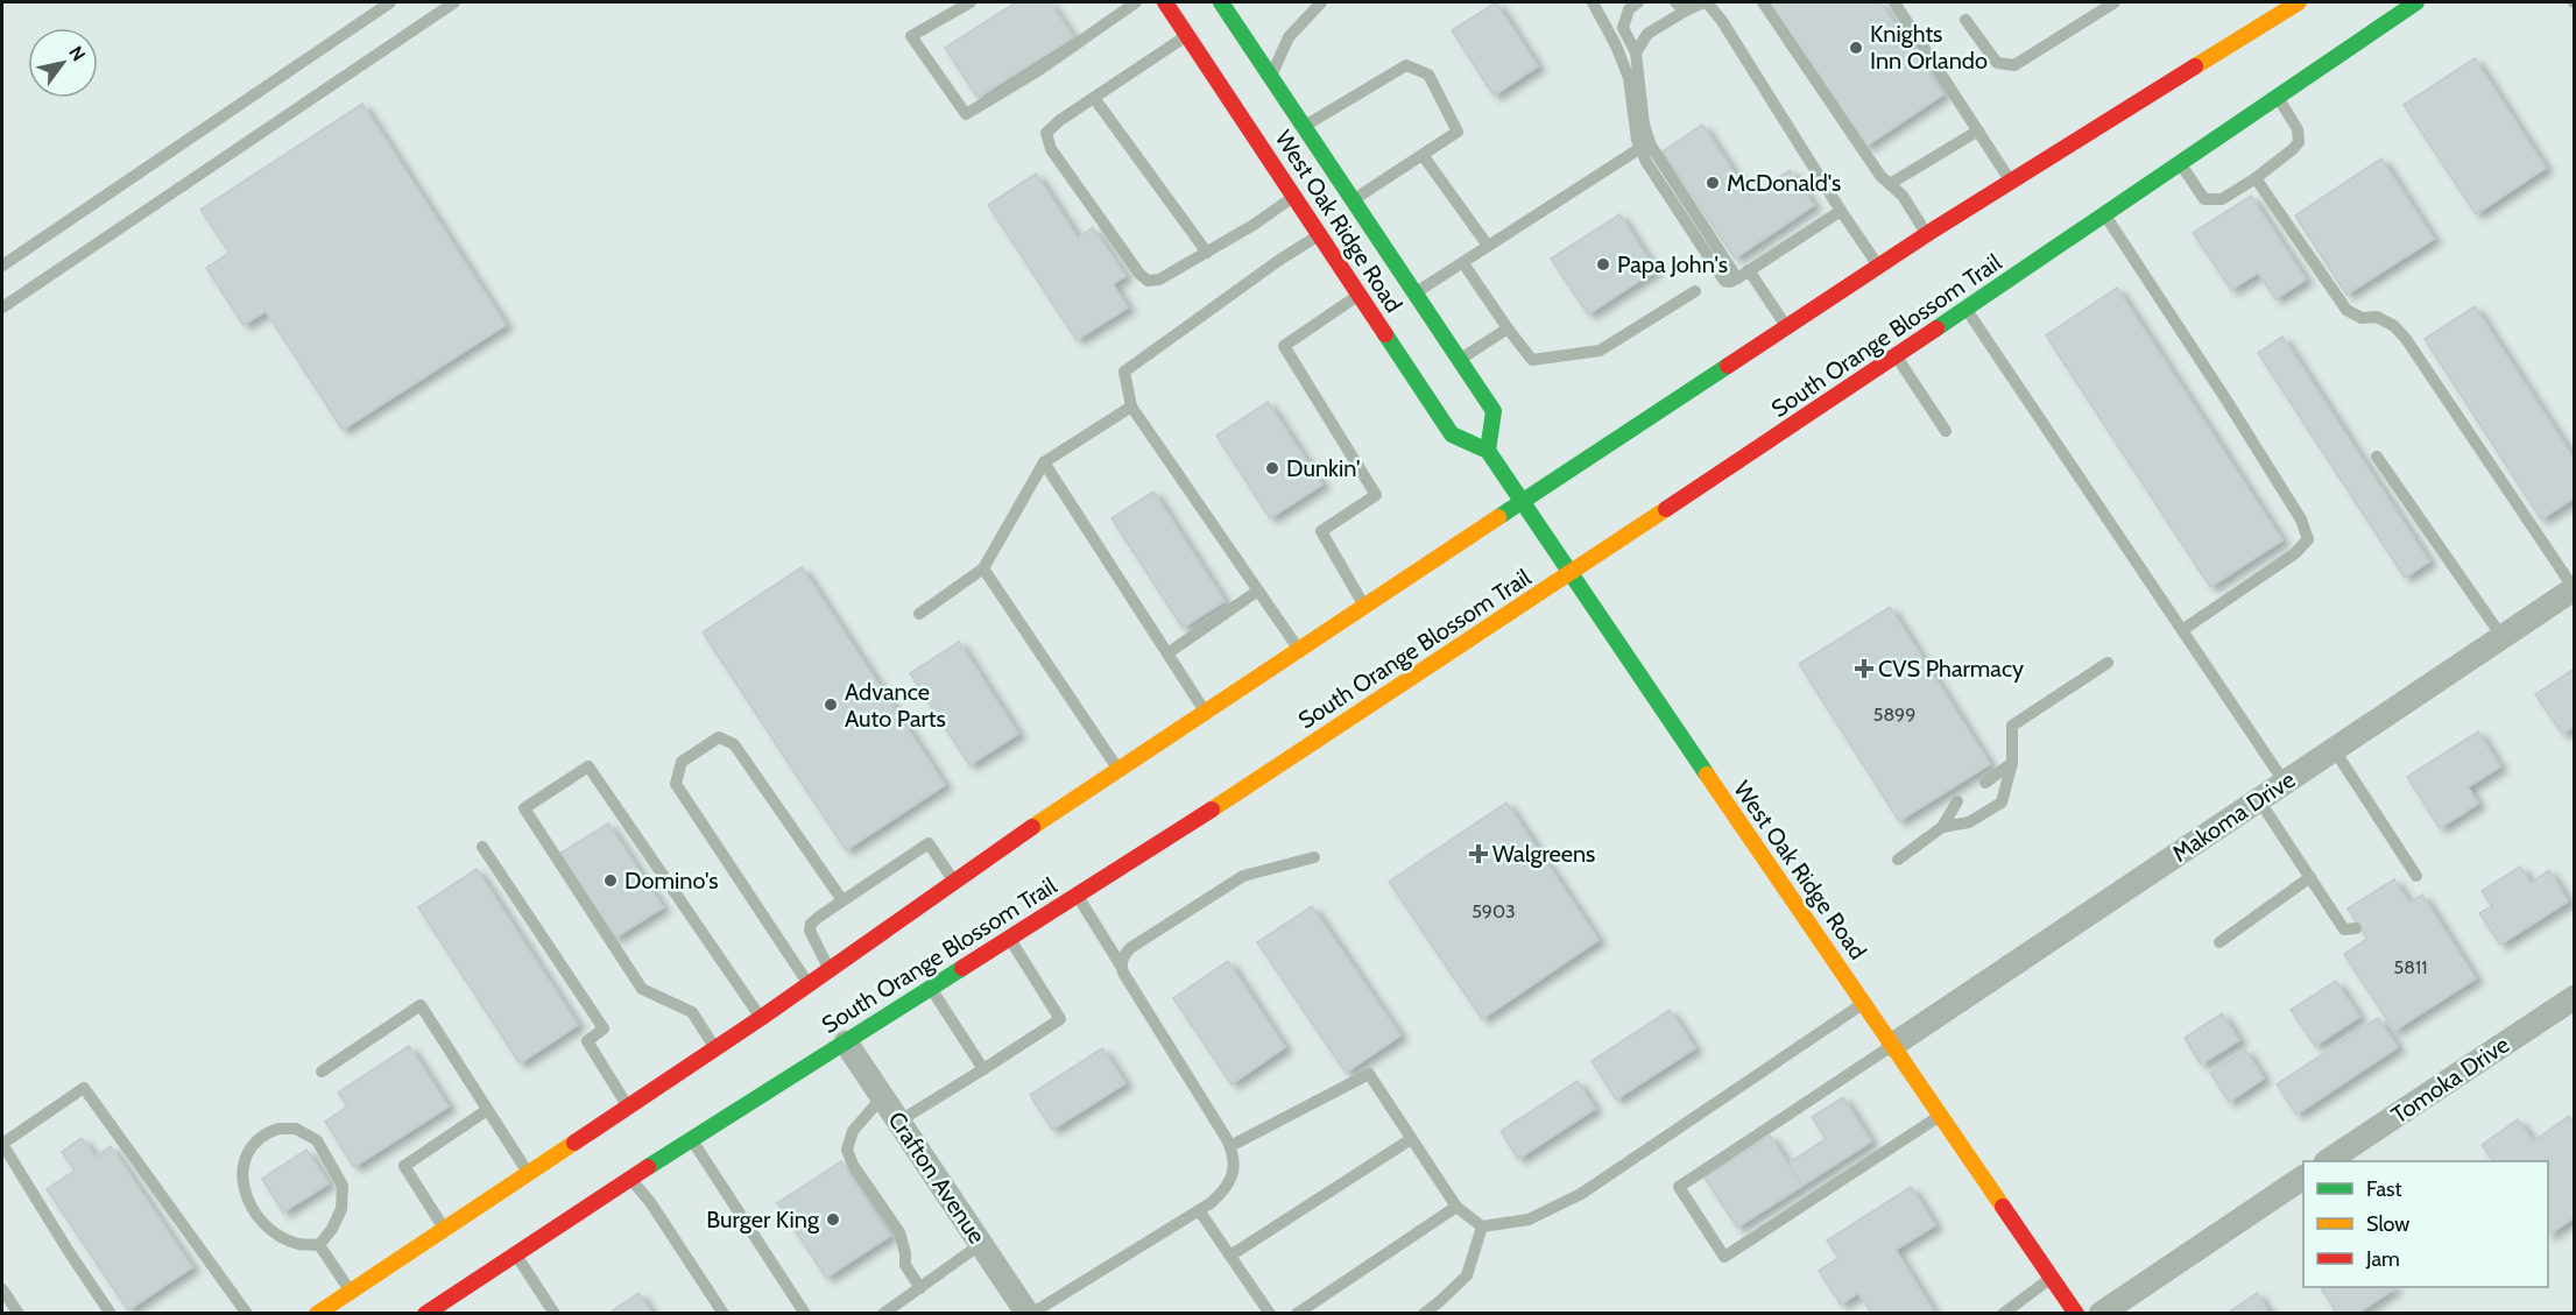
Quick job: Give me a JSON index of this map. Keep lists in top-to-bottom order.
{
  "streets": {
    "main road": ["West Oak Ridge Road", "South Orange Blossom Trail"],
    "street": ["Makoma Drive", "Tomoka Drive", "Crafton Avenue"]
  },
  "crossings": [
    ["West Oak Ridge Road", "South Orange Blossom Trail"],
    ["West Oak Ridge Road", "Makoma Drive"],
    ["South Orange Blossom Trail", "Crafton Avenue"]
  ],
  "places": {
    "other": [
      "Knights Inn Orlando",
      "McDonald's",
      "Papa John's",
      "Dunkin'",
      "Advance Auto Parts",
      "Domino's",
      "Burger King"
    ],
    "health": ["CVS Pharmacy", "Walgreens"]
  },
  "house_numbers": ["5899", "5903", "5811"],
  "legend": ["Fast", "Slow", "Jam"],
  "north": "top right"
}
